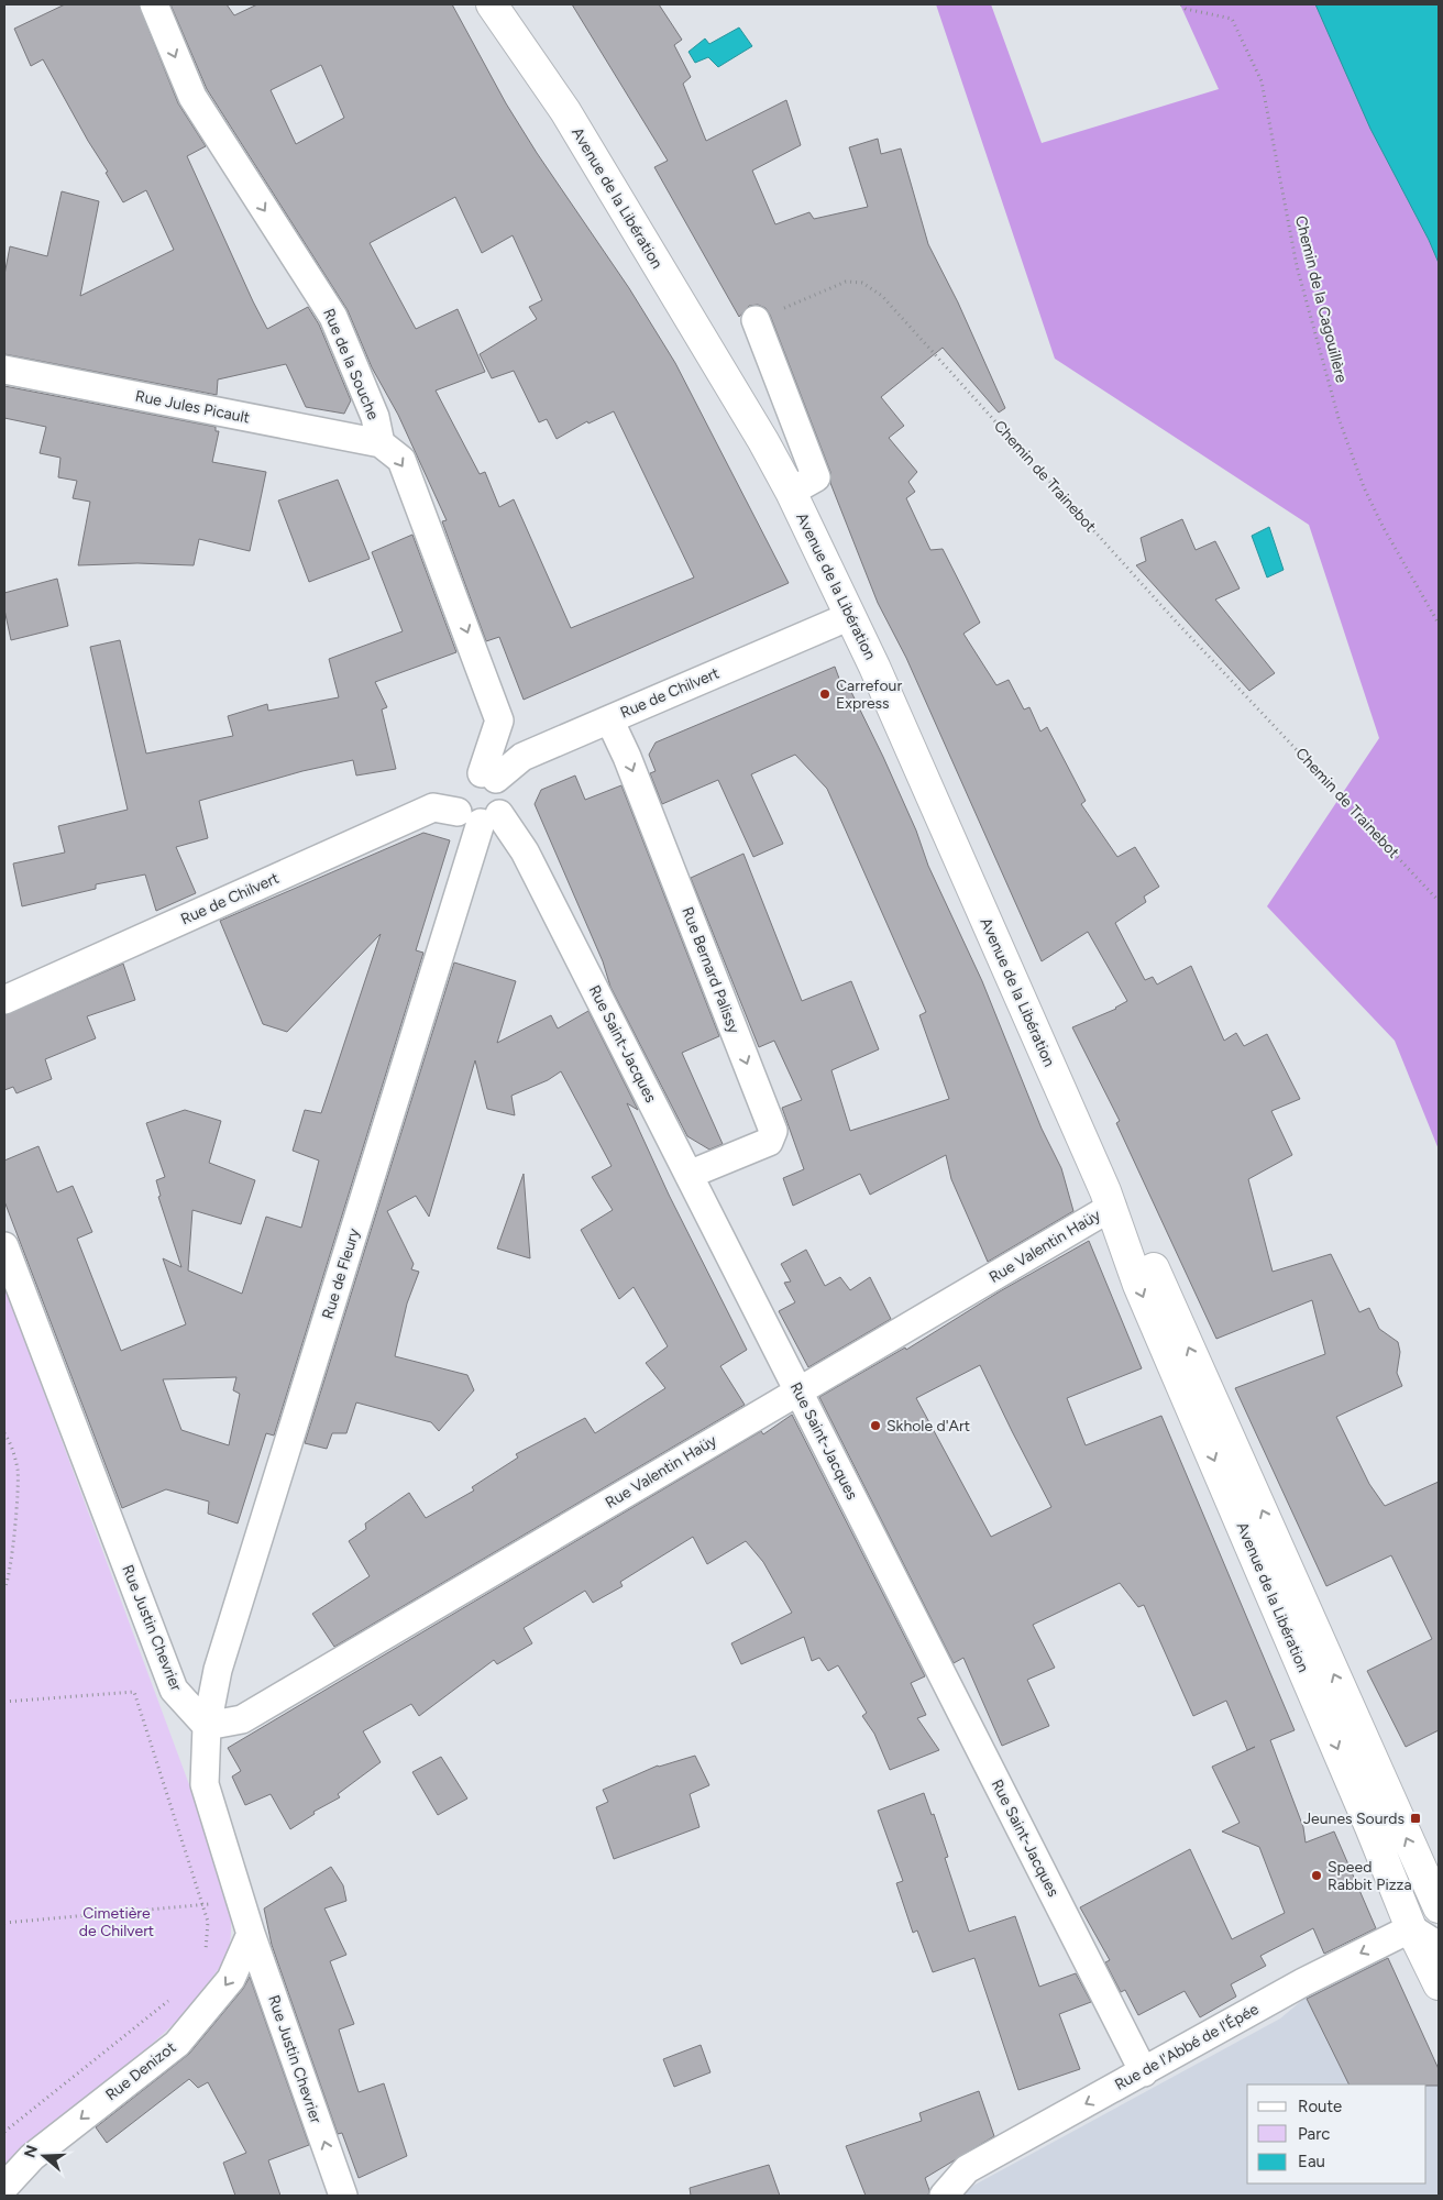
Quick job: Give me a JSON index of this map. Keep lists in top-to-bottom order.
{
  "streets": {
    "main road": ["Avenue de la Libération"],
    "street": [
      "Rue de la Souche",
      "Rue Jules Picault",
      "Rue de Chilvert",
      "Rue Bernard Palissy",
      "Rue Saint-Jacques",
      "Rue Valentin Haüy",
      "Rue de Fleury",
      "Rue Justin Chevrier",
      "Rue de l'Abbé de l'Épée",
      "Rue Denizot"
    ],
    "path": ["Chemin de la Cagouillère", "Chemin de Trainebot"]
  },
  "crossings": [
    ["Avenue de la Libération", "Rue de Chilvert"],
    ["Avenue de la Libération", "Rue Valentin Haüy"],
    ["Avenue de la Libération", "Rue de l'Abbé de l'Épée"],
    ["Rue de la Souche", "Rue Jules Picault"],
    ["Rue de Chilvert", "Rue Bernard Palissy"],
    ["Rue de Chilvert", "Rue Saint-Jacques"],
    ["Rue de Chilvert", "Rue de Fleury"],
    ["Rue Bernard Palissy", "Rue Saint-Jacques"],
    ["Rue Saint-Jacques", "Rue Valentin Haüy"],
    ["Rue Saint-Jacques", "Rue de Fleury"],
    ["Rue Saint-Jacques", "Rue de l'Abbé de l'Épée"],
    ["Rue Valentin Haüy", "Rue de Fleury"],
    ["Rue Valentin Haüy", "Rue Justin Chevrier"],
    ["Rue de Fleury", "Rue Justin Chevrier"],
    ["Rue Justin Chevrier", "Rue Denizot"]
  ],
  "one_way": [
    "Rue de la Souche",
    "Rue Bernard Palissy",
    "Rue de l'Abbé de l'Épée",
    "Rue Denizot"
  ],
  "parks": ["Cimetière de Chilvert"],
  "places": {
    "other": ["Carrefour Express", "Skhole d'Art", "Speed Rabbit Pizza"],
    "transit": ["Jeunes Sourds"]
  },
  "legend": ["Route", "Parc", "Eau"],
  "north": "left"
}
